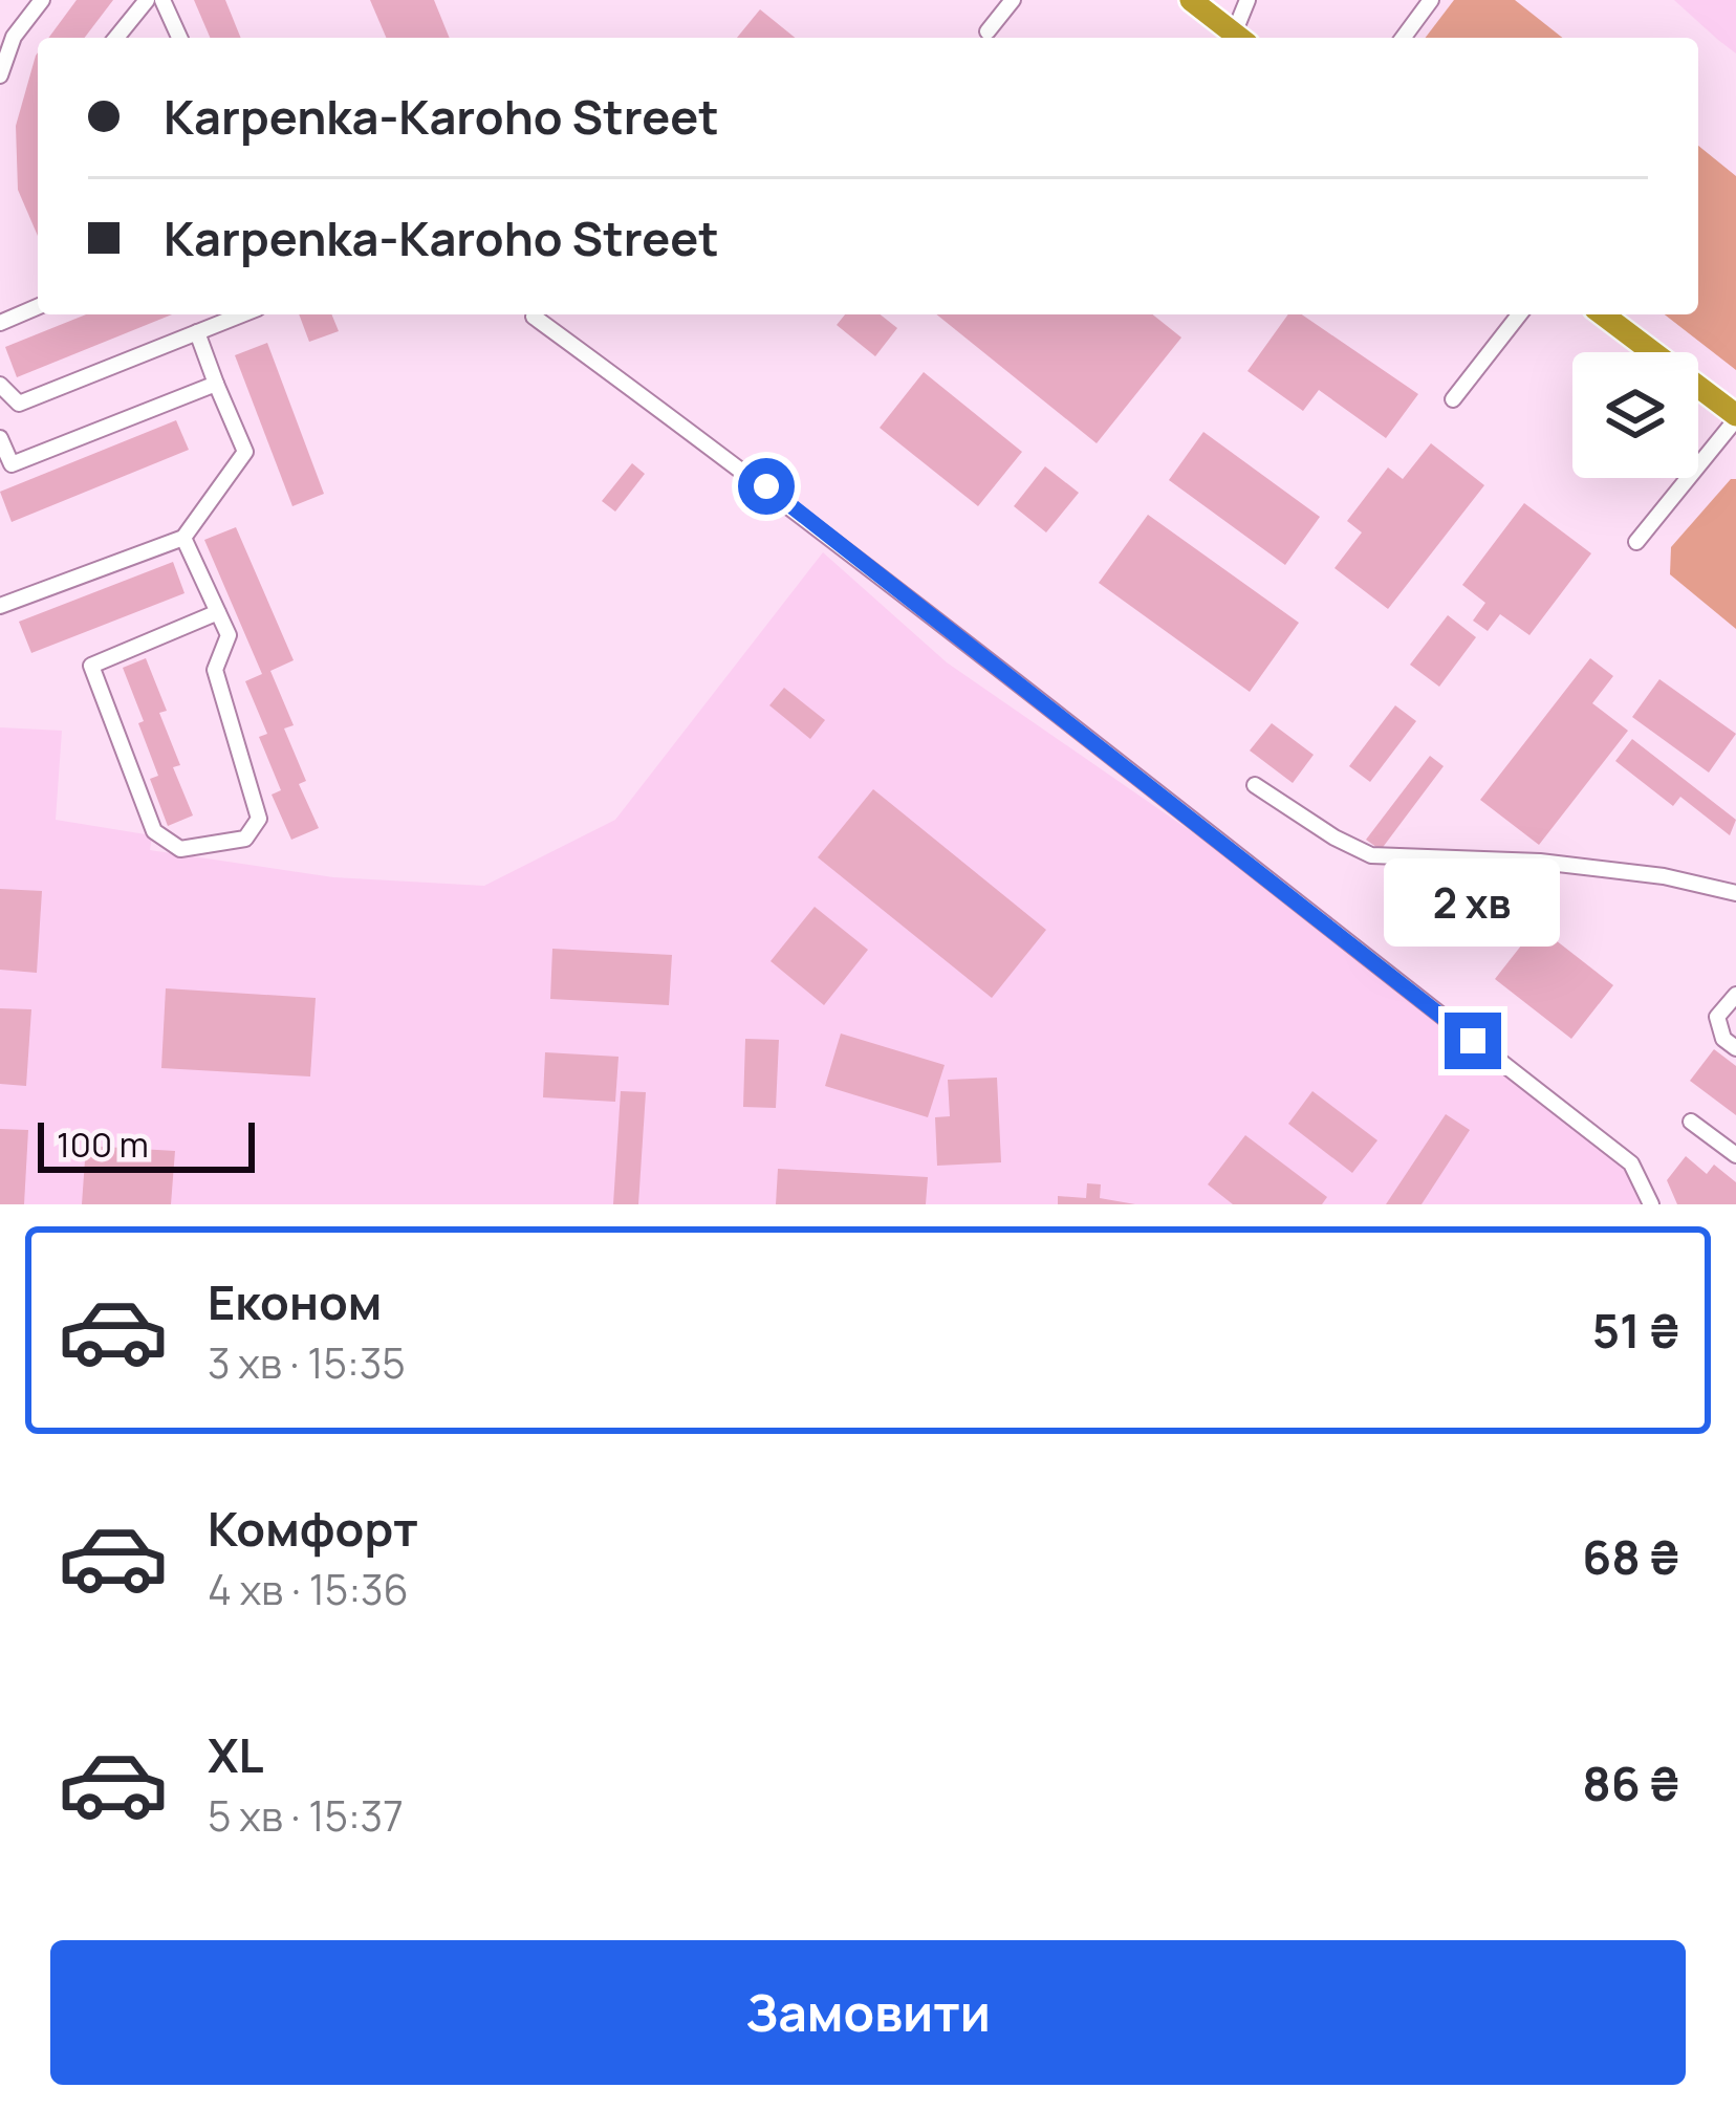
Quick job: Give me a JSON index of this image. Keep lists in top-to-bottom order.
{
  "scale_bar": "100 m",
  "page": {
    "banner": ["Karpenka-Karoho Street", "Karpenka-Karoho Street"],
    "bubble": "2 хв",
    "scale": "100 m",
    "list": [
      {
        "name": "Економ",
        "note": "3 хв · 15:35",
        "value": "51 ₴"
      },
      {
        "name": "Комфорт",
        "note": "4 хв · 15:36",
        "value": "68 ₴"
      },
      {
        "name": "XL",
        "note": "5 хв · 15:37",
        "value": "86 ₴"
      }
    ],
    "buttons": "Замовити"
  }
}
